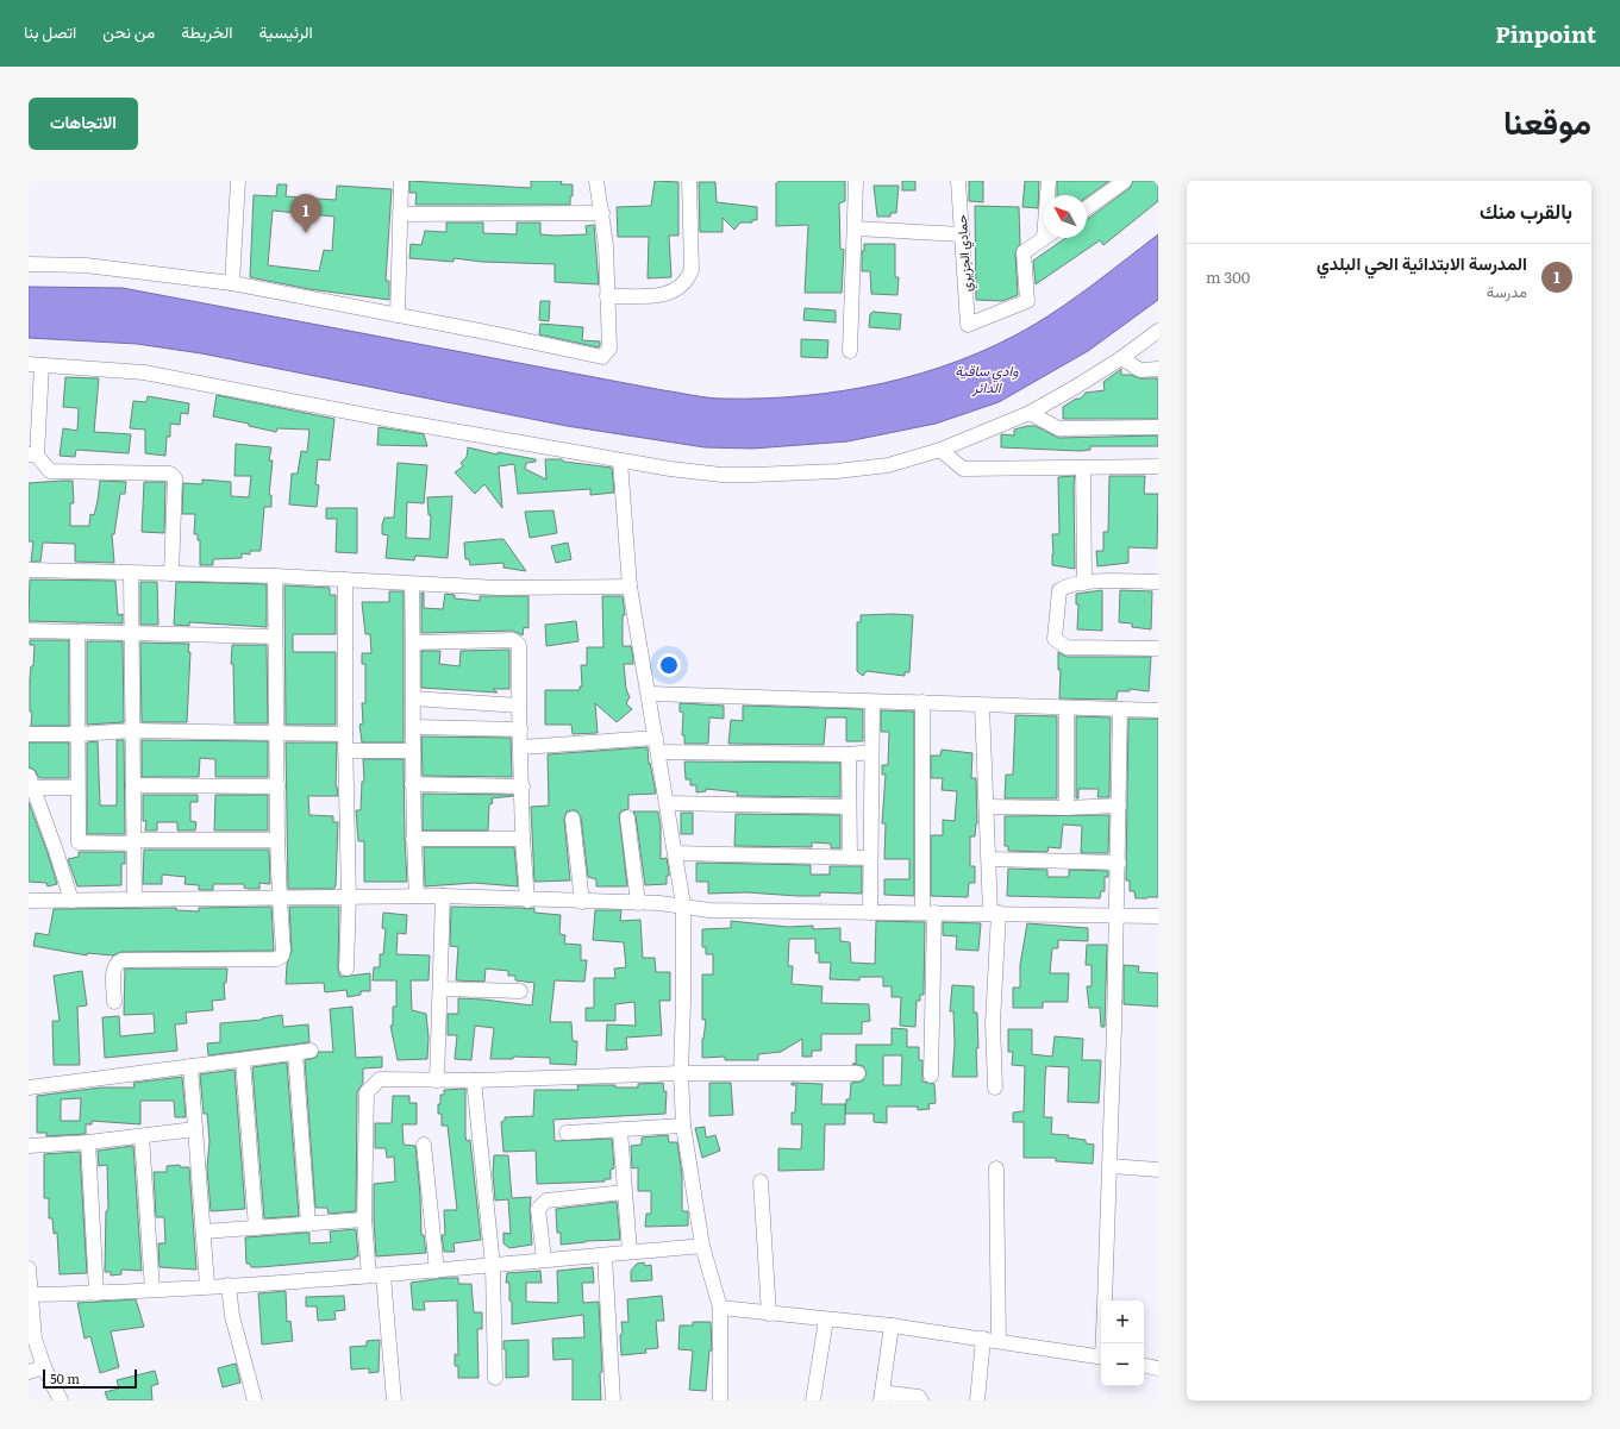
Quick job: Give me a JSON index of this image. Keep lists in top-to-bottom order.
{
  "streets": {
    "street": ["حمادي الجزيري"]
  },
  "water": ["وادي ساقية الدائر"],
  "scale_bar": "50 m",
  "north": "top left",
  "page": {
    "header": "Pinpoint",
    "nav": [
      "الرئيسية",
      "الخريطة",
      "من نحن",
      "اتصل بنا"
    ],
    "title": "موقعنا",
    "buttons": "الاتجاهات",
    "heading": "بالقرب منك",
    "pins": "1",
    "list": [
      {
        "mark": "1",
        "name": "المدرسة الابتدائية الحي البلدي",
        "note": "مدرسة",
        "value": "300 m"
      }
    ],
    "map_buttons": ["+", "−"],
    "scale": "50 m"
  }
}
